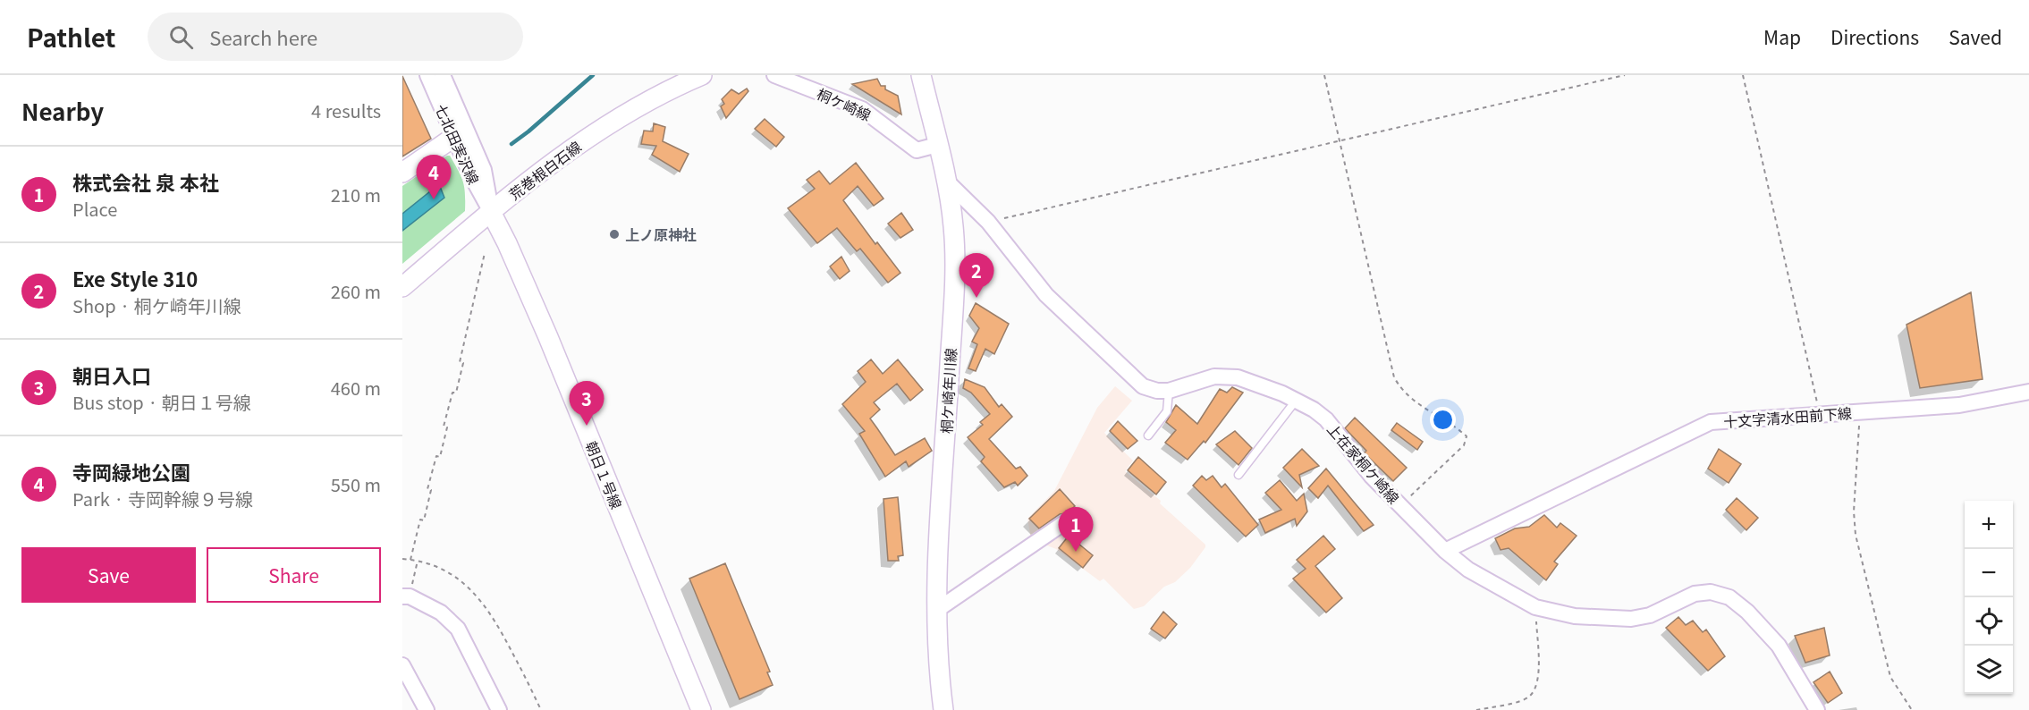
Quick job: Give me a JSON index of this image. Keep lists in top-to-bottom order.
{
  "streets": {
    "street": [
      "桐ケ崎線",
      "七北田実沢線",
      "荒巻根白石線",
      "桐ケ崎年川線",
      "十文字清水田前下線",
      "上在家桐ケ崎線",
      "朝日１号線"
    ]
  },
  "crossings": [
    ["桐ケ崎線", "桐ケ崎年川線"],
    ["七北田実沢線", "荒巻根白石線"],
    ["七北田実沢線", "朝日１号線"],
    ["荒巻根白石線", "朝日１号線"],
    ["桐ケ崎年川線", "上在家桐ケ崎線"],
    ["十文字清水田前下線", "上在家桐ケ崎線"]
  ],
  "places": ["上ノ原神社"],
  "page": {
    "header": "Pathlet",
    "search": "Search here",
    "nav": ["Map", "Directions", "Saved"],
    "heading": ["Nearby", "4 results"],
    "list": [
      {
        "mark": "1",
        "name": "株式会社 泉 本社",
        "note": "Place",
        "value": "210 m"
      },
      {
        "mark": "2",
        "name": "Exe Style 310",
        "note": "Shop · 桐ケ崎年川線",
        "value": "260 m"
      },
      {
        "mark": "3",
        "name": "朝日入口",
        "note": "Bus stop · 朝日１号線",
        "value": "460 m"
      },
      {
        "mark": "4",
        "name": "寺岡緑地公園",
        "note": "Park · 寺岡幹線９号線",
        "value": "550 m"
      }
    ],
    "pins": [
      "4",
      "2",
      "3",
      "1"
    ],
    "map_buttons": ["+", "−"],
    "buttons": ["Save", "Share"]
  }
}
